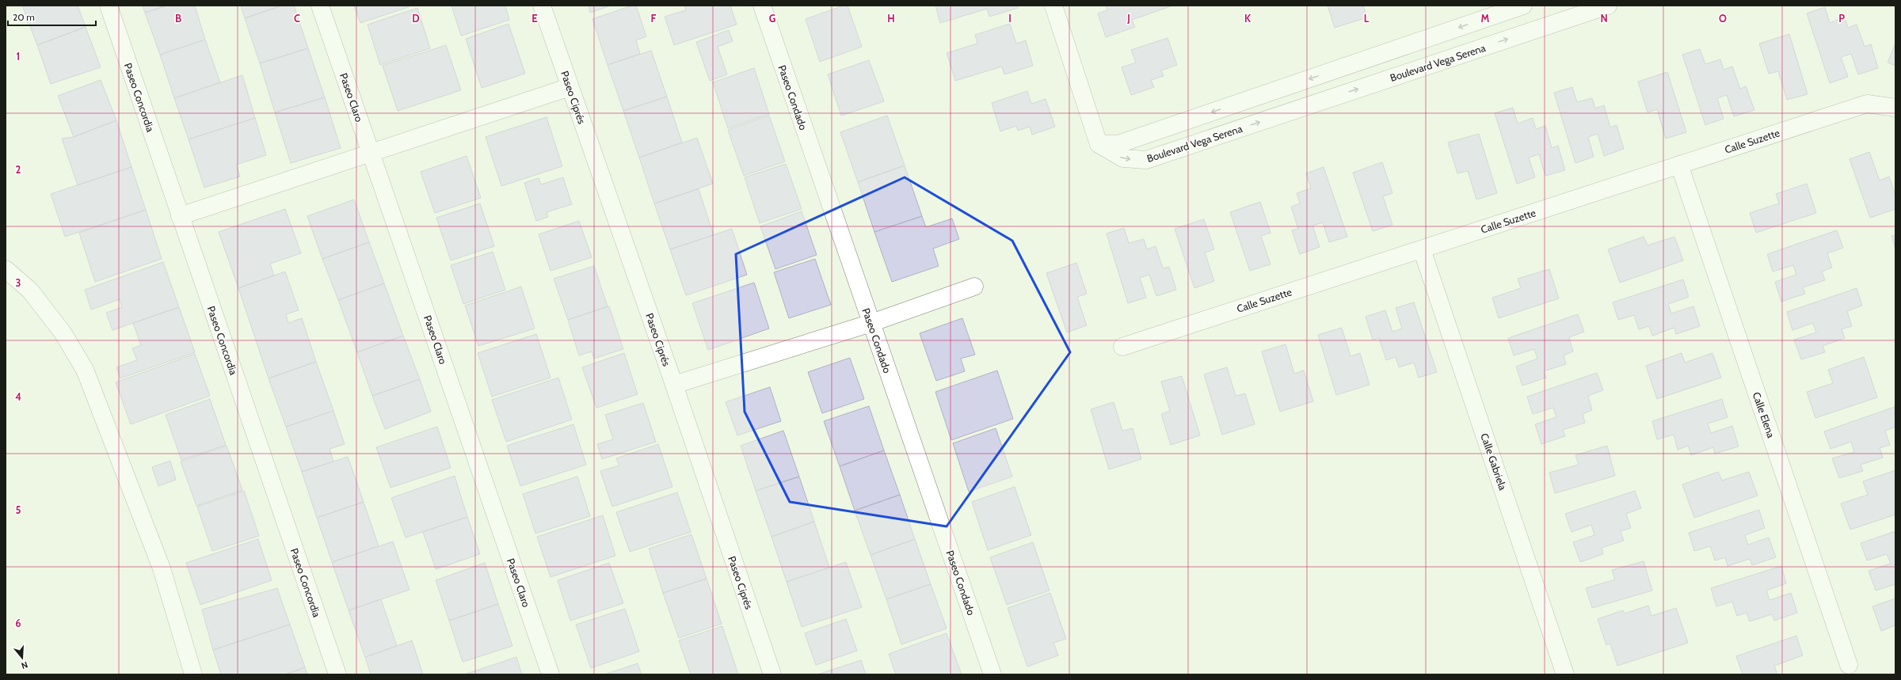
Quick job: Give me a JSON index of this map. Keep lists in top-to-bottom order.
{
  "streets": {
    "street": [
      "Boulevard Vega Serena",
      "Paseo Concordia",
      "Paseo Claro",
      "Paseo Ciprés",
      "Paseo Condado",
      "Calle Suzette",
      "Calle Elena",
      "Calle Gabriela"
    ]
  },
  "crossings": [
    ["Calle Suzette", "Calle Elena"],
    ["Calle Suzette", "Calle Gabriela"]
  ],
  "scale_bar": "20 m",
  "north": "bottom",
  "grid": {
    "columns": [
      "B",
      "C",
      "D",
      "E",
      "F",
      "G",
      "H",
      "I",
      "J",
      "K",
      "L",
      "M",
      "N",
      "O",
      "P"
    ],
    "rows": [
      "1",
      "2",
      "3",
      "4",
      "5",
      "6"
    ]
  }
}
